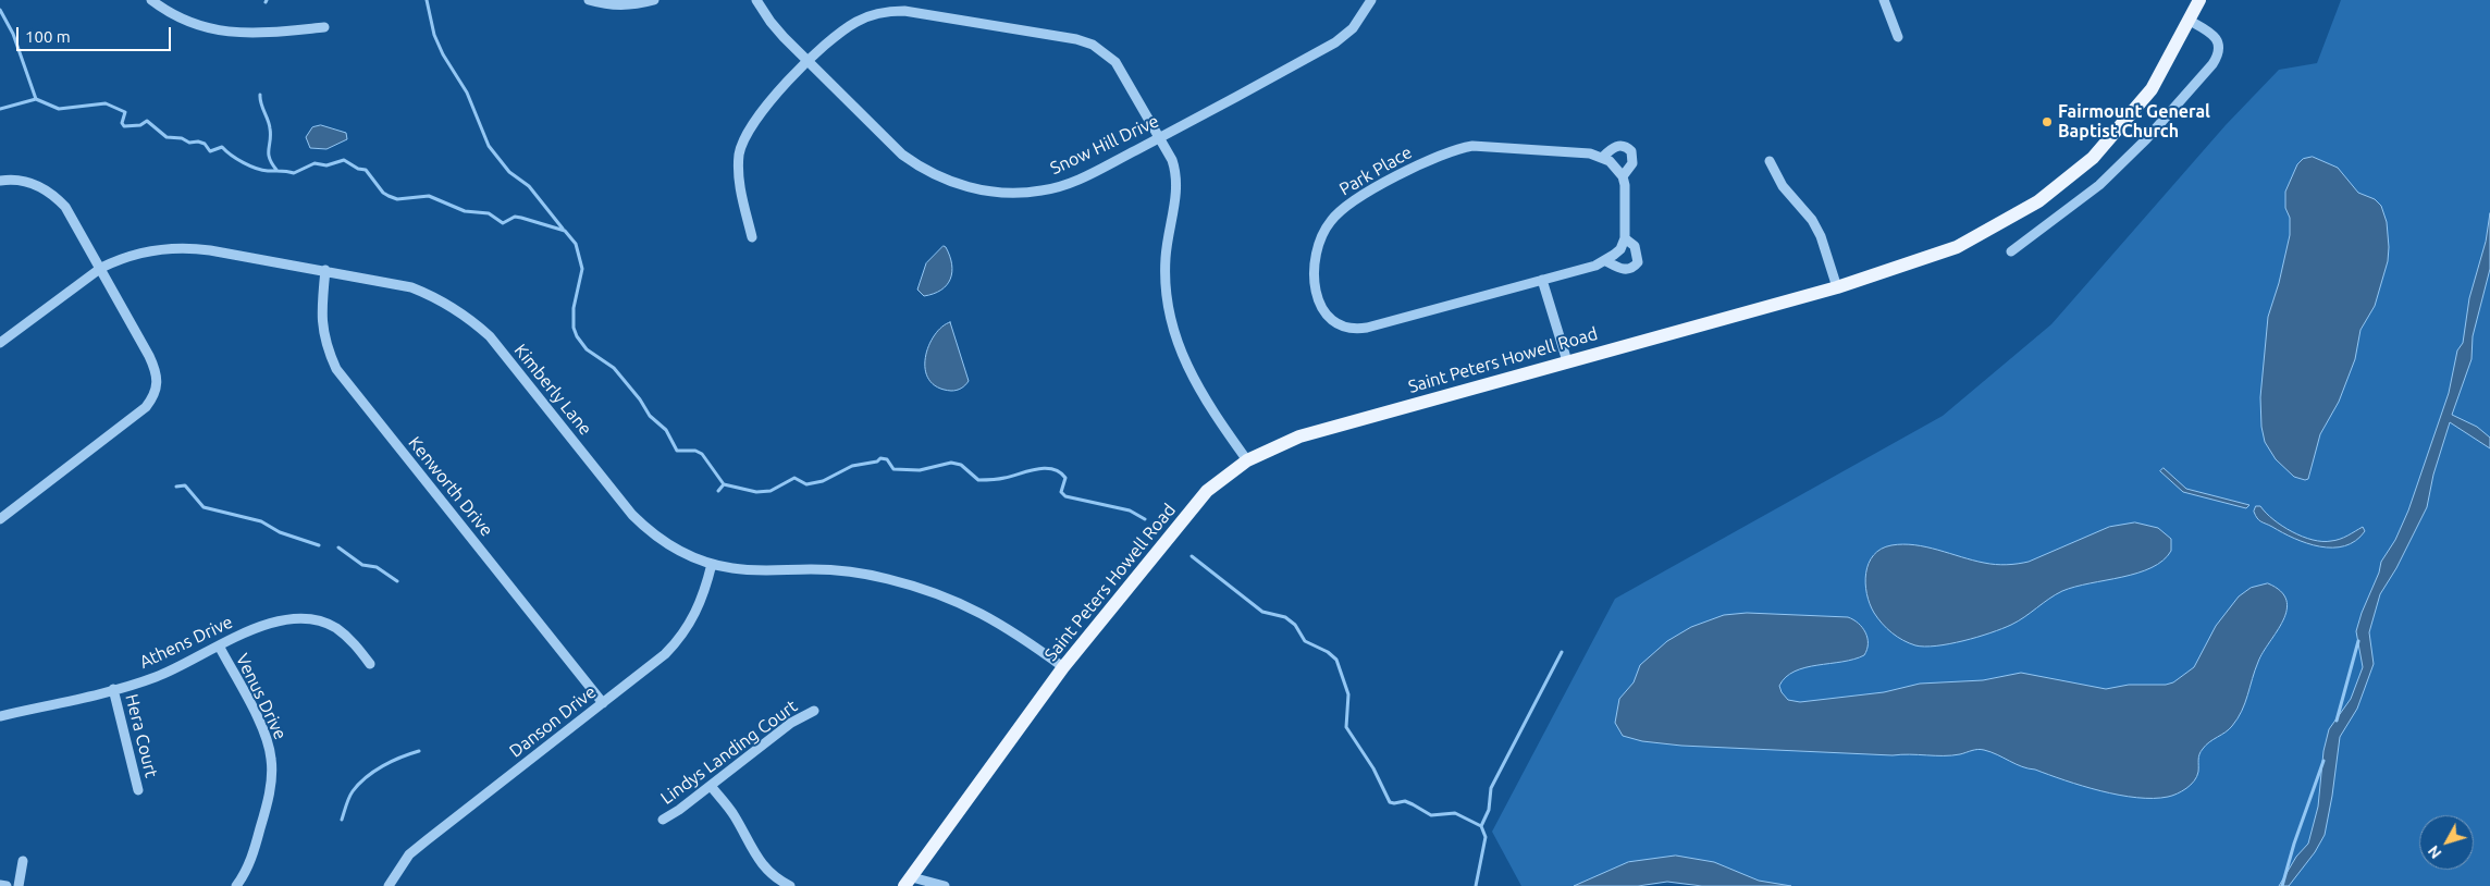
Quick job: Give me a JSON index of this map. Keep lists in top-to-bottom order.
{
  "streets": {
    "main road": ["Saint Peters Howell Road"],
    "street": [
      "Snow Hill Drive",
      "Park Place",
      "Kimberly Lane",
      "Kenworth Drive",
      "Athens Drive",
      "Venus Drive",
      "Danson Drive",
      "Hera Court",
      "Lindys Landing Court"
    ]
  },
  "crossings": [
    ["Saint Peters Howell Road", "Kimberly Lane"],
    ["Kimberly Lane", "Kenworth Drive"],
    ["Kimberly Lane", "Danson Drive"],
    ["Kenworth Drive", "Danson Drive"],
    ["Athens Drive", "Venus Drive"],
    ["Athens Drive", "Hera Court"]
  ],
  "places": ["Fairmount General Baptist Church"],
  "scale_bar": "100 m",
  "north": "bottom left"
}
